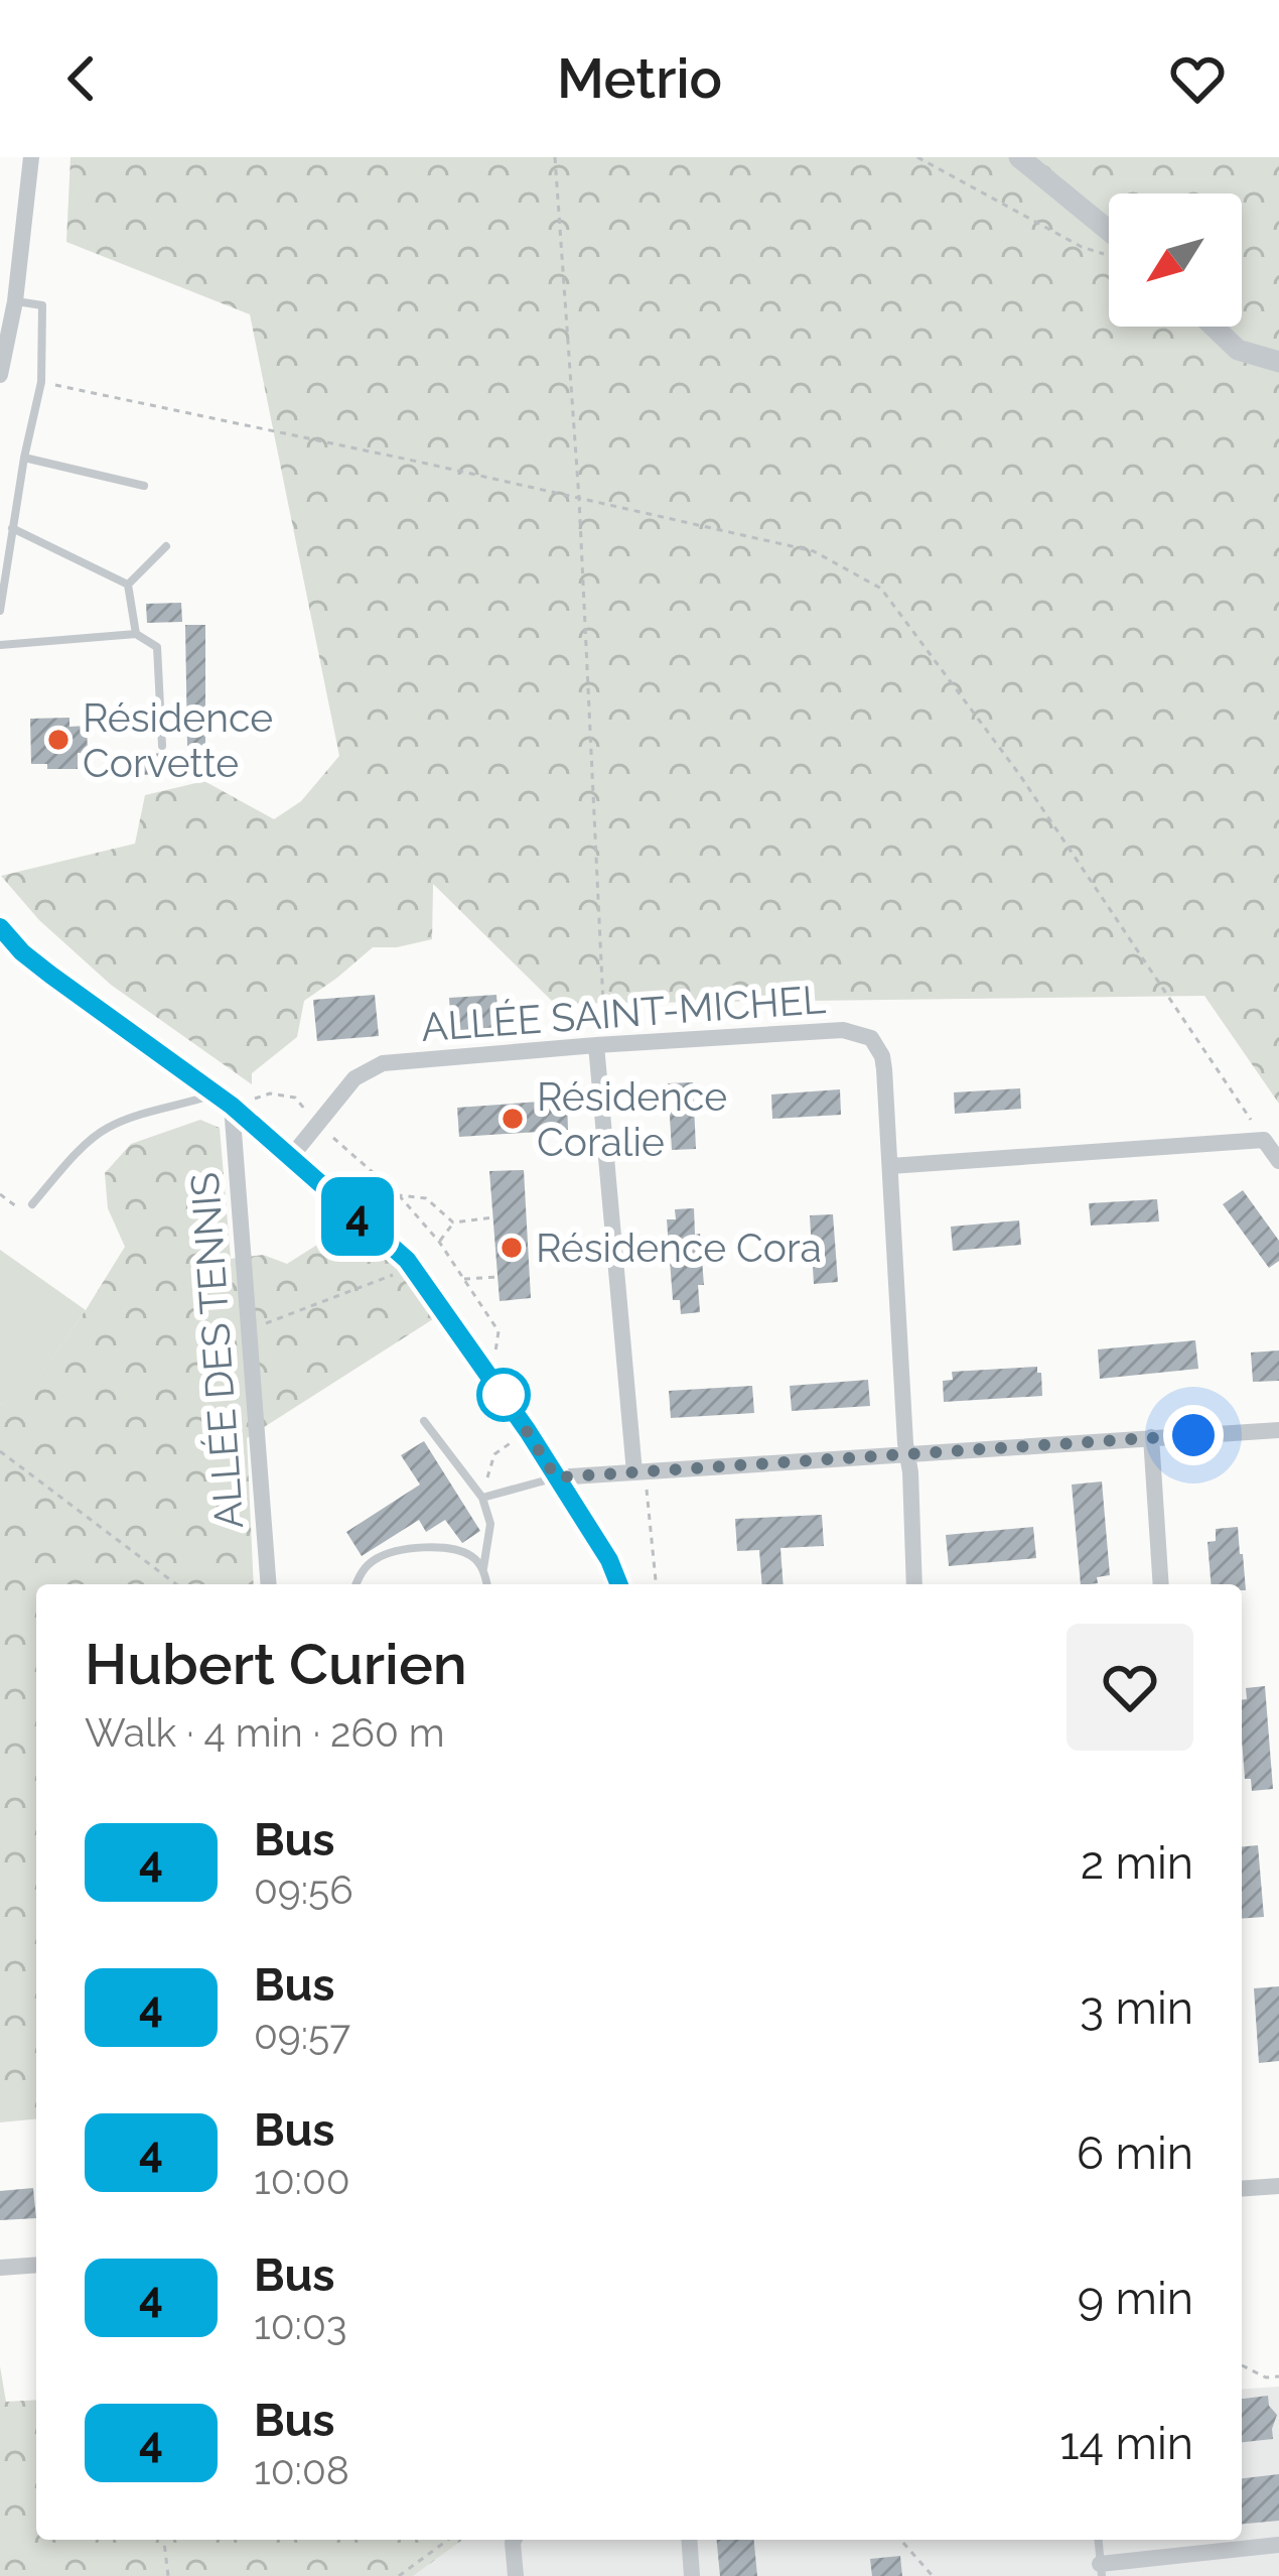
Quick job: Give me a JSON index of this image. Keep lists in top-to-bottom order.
{
  "streets": {
    "street": ["ALLÉE SAINT-MICHEL", "ALLÉE DES TENNIS"]
  },
  "places": ["Résidence Corvette", "Résidence Coralie", "Résidence Cora"],
  "lines": ["bus line 4"],
  "north": "bottom left",
  "page": {
    "header": "Metrio",
    "on_map": "4",
    "heading": ["Hubert Curien", "Walk · 4 min · 260 m"],
    "list": [
      {
        "mark": "4",
        "name": "Bus",
        "note": "09:56",
        "value": "2 min"
      },
      {
        "mark": "4",
        "name": "Bus",
        "note": "09:57",
        "value": "3 min"
      },
      {
        "mark": "4",
        "name": "Bus",
        "note": "10:00",
        "value": "6 min"
      },
      {
        "mark": "4",
        "name": "Bus",
        "note": "10:03",
        "value": "9 min"
      },
      {
        "mark": "4",
        "name": "Bus",
        "note": "10:08",
        "value": "14 min"
      }
    ]
  }
}
